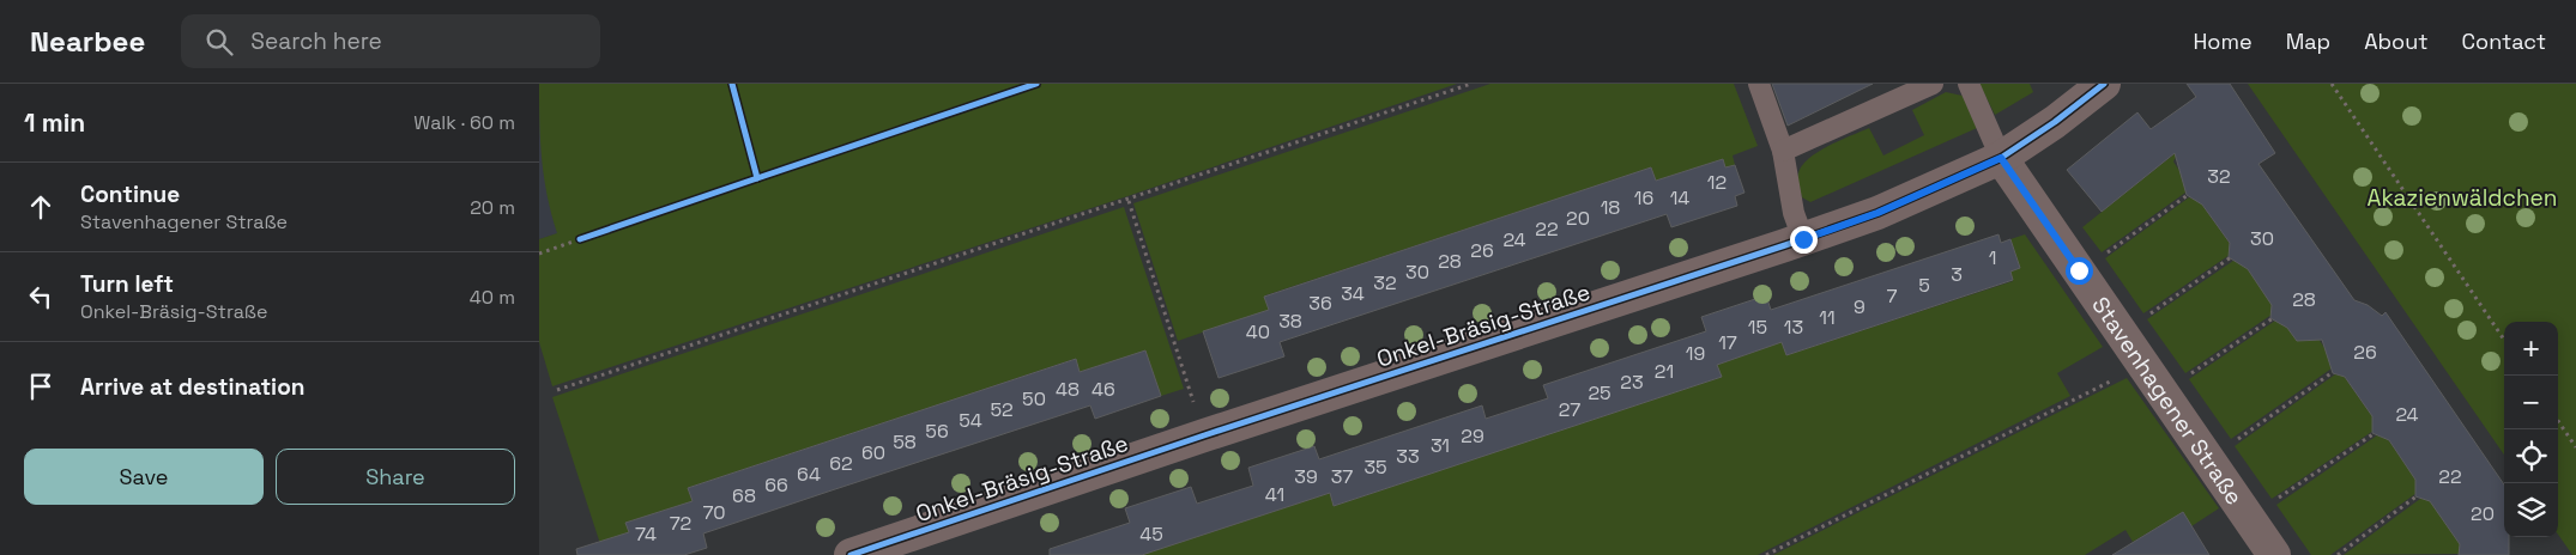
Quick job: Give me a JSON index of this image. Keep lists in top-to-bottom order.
{
  "streets": {
    "street": ["Onkel-Bräsig-Straße", "Stavenhagener Straße"]
  },
  "crossings": [
    ["Onkel-Bräsig-Straße", "Stavenhagener Straße"]
  ],
  "parks": ["Akazienwäldchen"],
  "house_numbers": [
    "32",
    "12",
    "16",
    "14",
    "18",
    "20",
    "22",
    "30",
    "24",
    "26",
    "1",
    "28",
    "30",
    "3",
    "32",
    "5",
    "34",
    "7",
    "28",
    "36",
    "9",
    "11",
    "38",
    "15",
    "13",
    "40",
    "17",
    "26",
    "19",
    "21",
    "23",
    "48",
    "46",
    "25",
    "50",
    "52",
    "27",
    "24",
    "54",
    "56",
    "29",
    "58",
    "31",
    "60",
    "33",
    "62",
    "35",
    "64",
    "39",
    "37",
    "22",
    "66",
    "41",
    "68",
    "70",
    "20",
    "72",
    "74",
    "45"
  ],
  "page": {
    "header": "Nearbee",
    "search": "Search here",
    "nav": [
      "Home",
      "Map",
      "About",
      "Contact"
    ],
    "heading": ["1 min", "Walk · 60 m"],
    "list": [
      ["Continue", "Stavenhagener Straße", "20 m"],
      ["Turn left", "Onkel-Bräsig-Straße", "40 m"],
      "Arrive at destination"
    ],
    "map_buttons": ["+", "−"],
    "buttons": ["Save", "Share"]
  }
}
